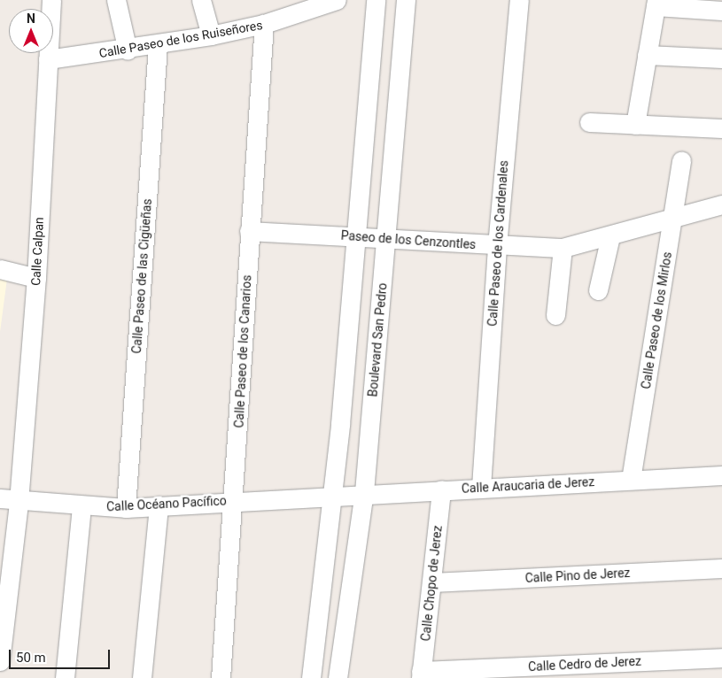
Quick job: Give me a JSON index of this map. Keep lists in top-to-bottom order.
{
  "streets": {
    "street": [
      "Calle Paseo de los Ruiseñores",
      "Paseo de los Cenzontles",
      "Calle Paseo de los Cardenales",
      "Calle Calpan",
      "Calle Paseo de las Cigüeñas",
      "Calle Paseo de los Mirlos",
      "Boulevard San Pedro",
      "Calle Paseo de los Canarios",
      "Calle Araucaria de Jerez",
      "Calle Océano Pacífico",
      "Calle Pino de Jerez",
      "Calle Chopo de Jerez",
      "Calle Cedro de Jerez"
    ]
  },
  "crossings": [
    ["Calle Paseo de los Ruiseñores", "Calle Calpan"],
    ["Calle Paseo de los Ruiseñores", "Calle Paseo de las Cigüeñas"],
    ["Calle Paseo de los Ruiseñores", "Calle Paseo de los Canarios"],
    ["Paseo de los Cenzontles", "Calle Paseo de los Cardenales"],
    ["Paseo de los Cenzontles", "Calle Paseo de los Mirlos"],
    ["Paseo de los Cenzontles", "Boulevard San Pedro"],
    ["Paseo de los Cenzontles", "Calle Paseo de los Canarios"],
    ["Calle Paseo de los Cardenales", "Calle Araucaria de Jerez"],
    ["Calle Calpan", "Calle Océano Pacífico"],
    ["Calle Paseo de las Cigüeñas", "Calle Océano Pacífico"],
    ["Calle Paseo de los Mirlos", "Calle Araucaria de Jerez"],
    ["Boulevard San Pedro", "Calle Araucaria de Jerez"],
    ["Calle Paseo de los Canarios", "Calle Océano Pacífico"],
    ["Calle Araucaria de Jerez", "Calle Océano Pacífico"],
    ["Calle Araucaria de Jerez", "Calle Chopo de Jerez"],
    ["Calle Pino de Jerez", "Calle Chopo de Jerez"],
    ["Calle Chopo de Jerez", "Calle Cedro de Jerez"]
  ],
  "scale_bar": "50 m",
  "north": "top"
}
